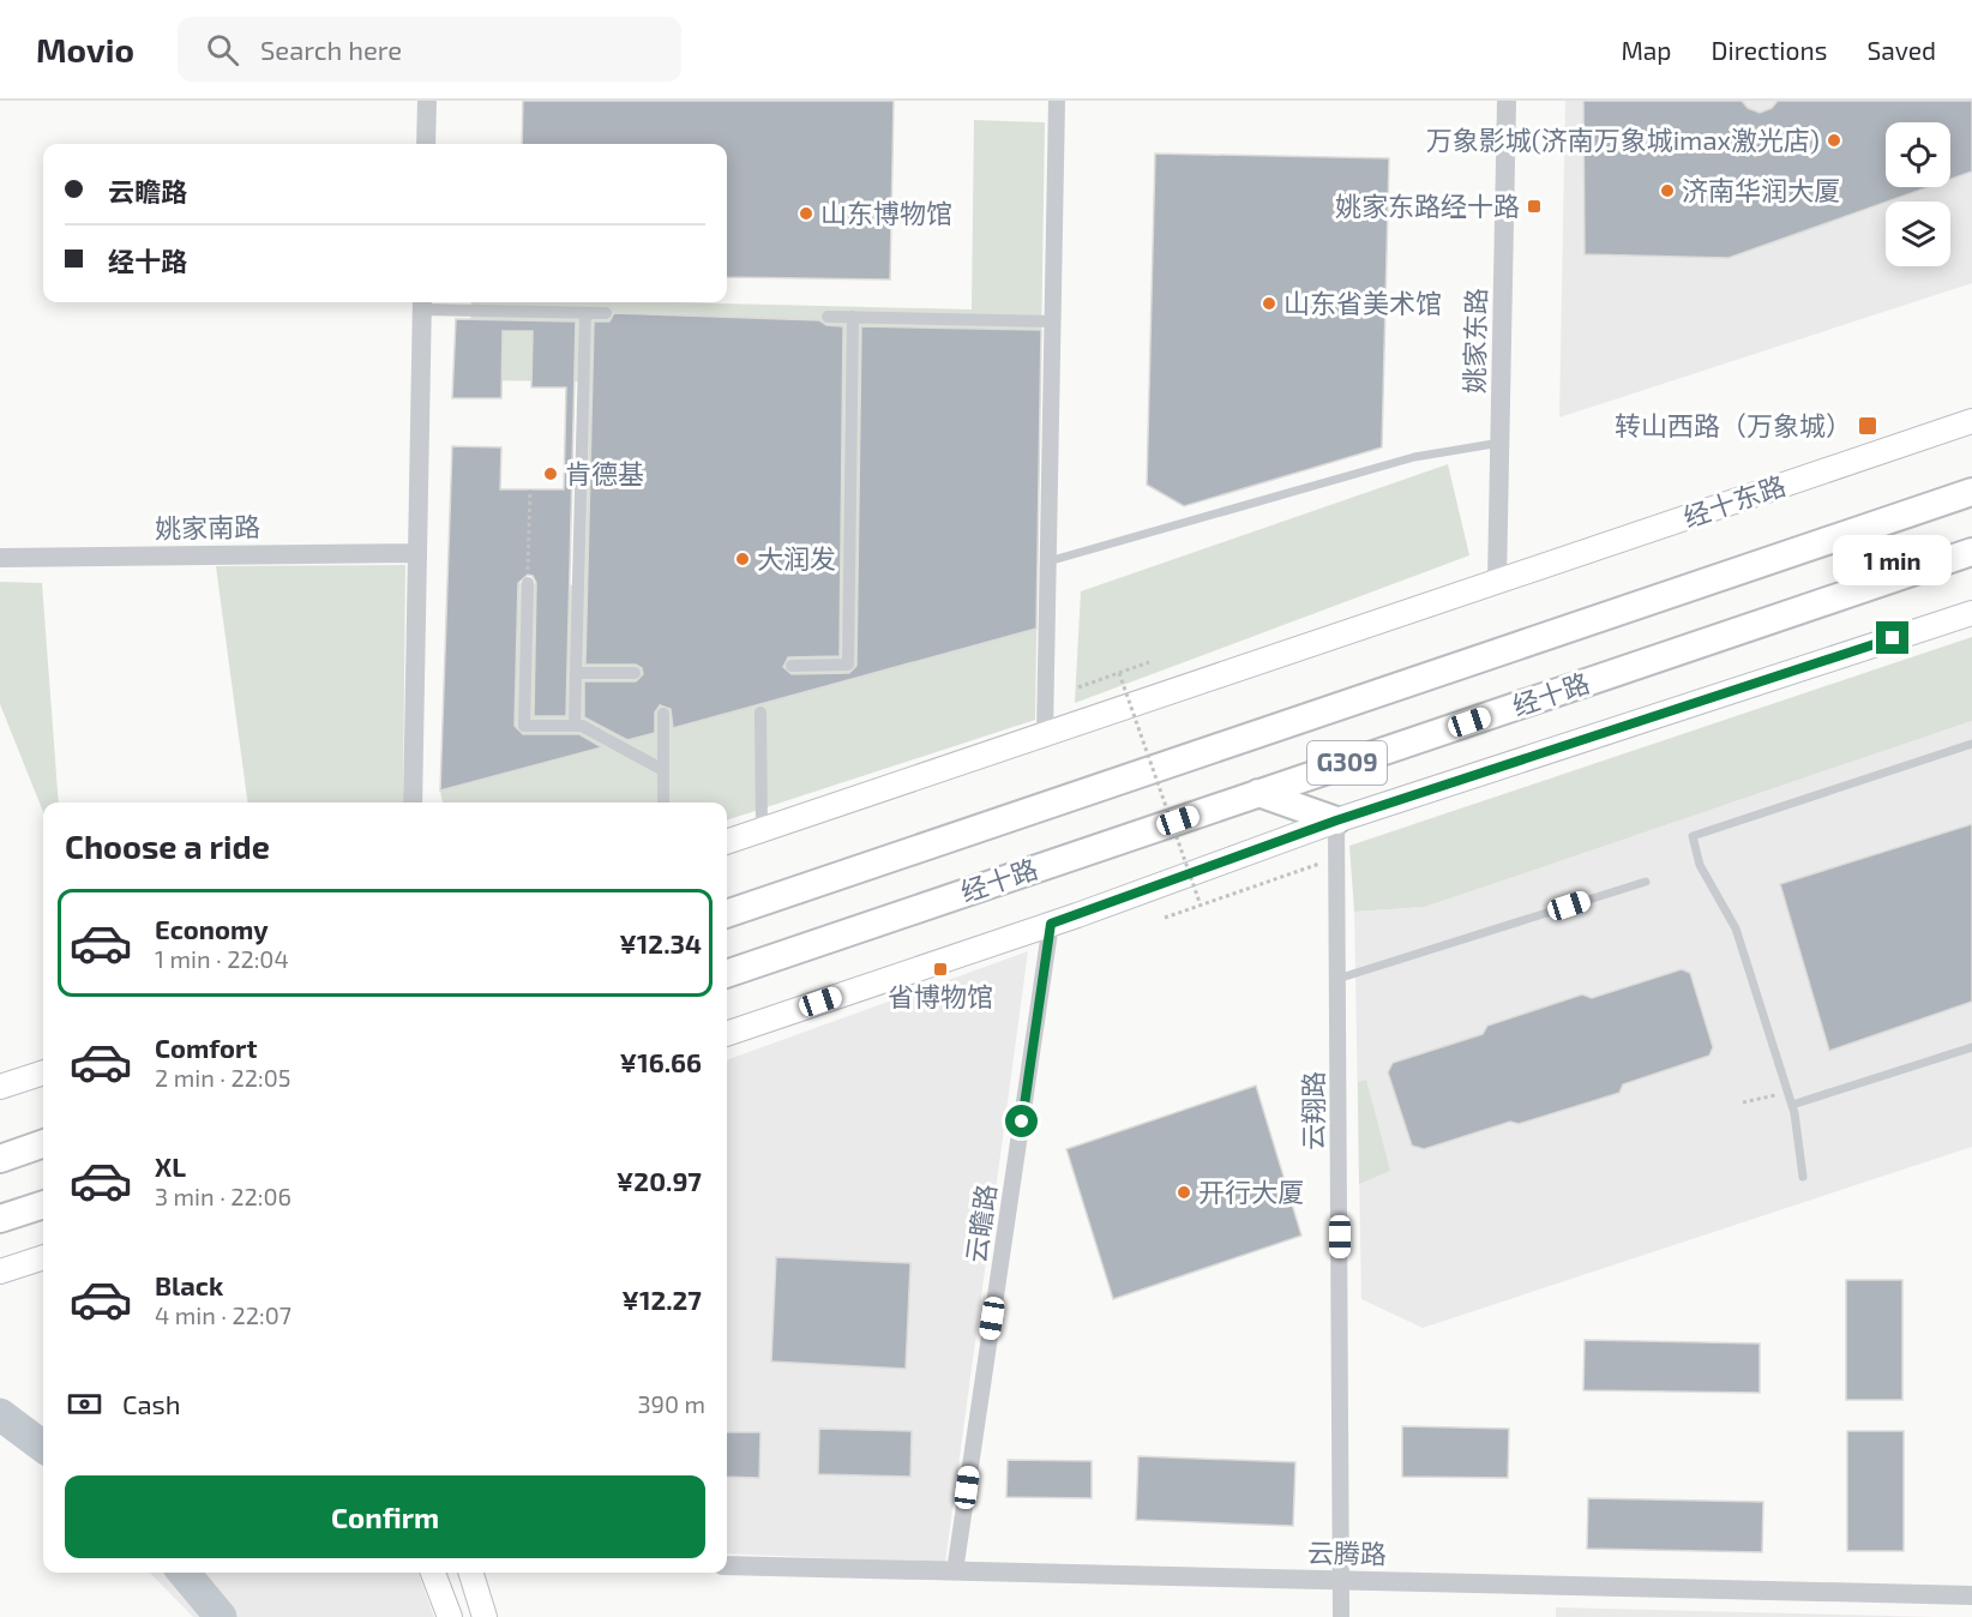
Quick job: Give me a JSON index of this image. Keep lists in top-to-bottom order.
{
  "streets": {
    "highway": ["经十路", "G309"],
    "main road": ["经十东路"],
    "street": [
      "姚家东路",
      "姚家南路",
      "云翔路",
      "云瞻路",
      "云腾路"
    ]
  },
  "crossings": [
    ["姚家东路", "经十东路"],
    ["经十路", "云翔路"],
    ["经十路", "云瞻路"],
    ["云翔路", "云腾路"],
    ["云瞻路", "云腾路"]
  ],
  "places": {
    "other": [
      "万象影城(济南万象城imax激光店)",
      "济南华润大厦",
      "山东博物馆",
      "山东省美术馆",
      "肯德基",
      "大润发",
      "开行大厦"
    ],
    "transit": ["姚家东路经十路", "转山西路（万象城）", "省博物馆"]
  },
  "page": {
    "header": "Movio",
    "search": "Search here",
    "nav": ["Map", "Directions", "Saved"],
    "banner": ["云瞻路", "经十路"],
    "bubble": "1 min",
    "heading": "Choose a ride",
    "list": [
      {
        "name": "Economy",
        "note": "1 min · 22:04",
        "value": "¥12.34"
      },
      {
        "name": "Comfort",
        "note": "2 min · 22:05",
        "value": "¥16.66"
      },
      {
        "name": "XL",
        "note": "3 min · 22:06",
        "value": "¥20.97"
      },
      {
        "name": "Black",
        "note": "4 min · 22:07",
        "value": "¥12.27"
      }
    ],
    "pay": ["Cash", "390 m"],
    "buttons": "Confirm"
  }
}
